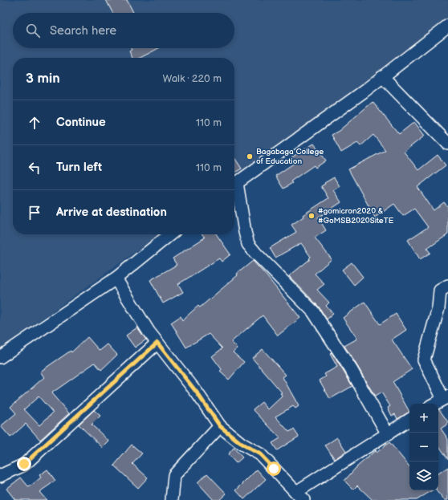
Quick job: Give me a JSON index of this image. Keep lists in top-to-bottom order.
{
  "places": ["Bagabaga College of Education", "#gomicron2020 & #GoMSB2020SiteTE"],
  "page": {
    "search": "Search here",
    "heading": ["3 min", "Walk · 220 m"],
    "list": [
      ["Continue", "110 m"],
      ["Turn left", "110 m"],
      "Arrive at destination"
    ],
    "map_buttons": ["+", "−"]
  }
}
